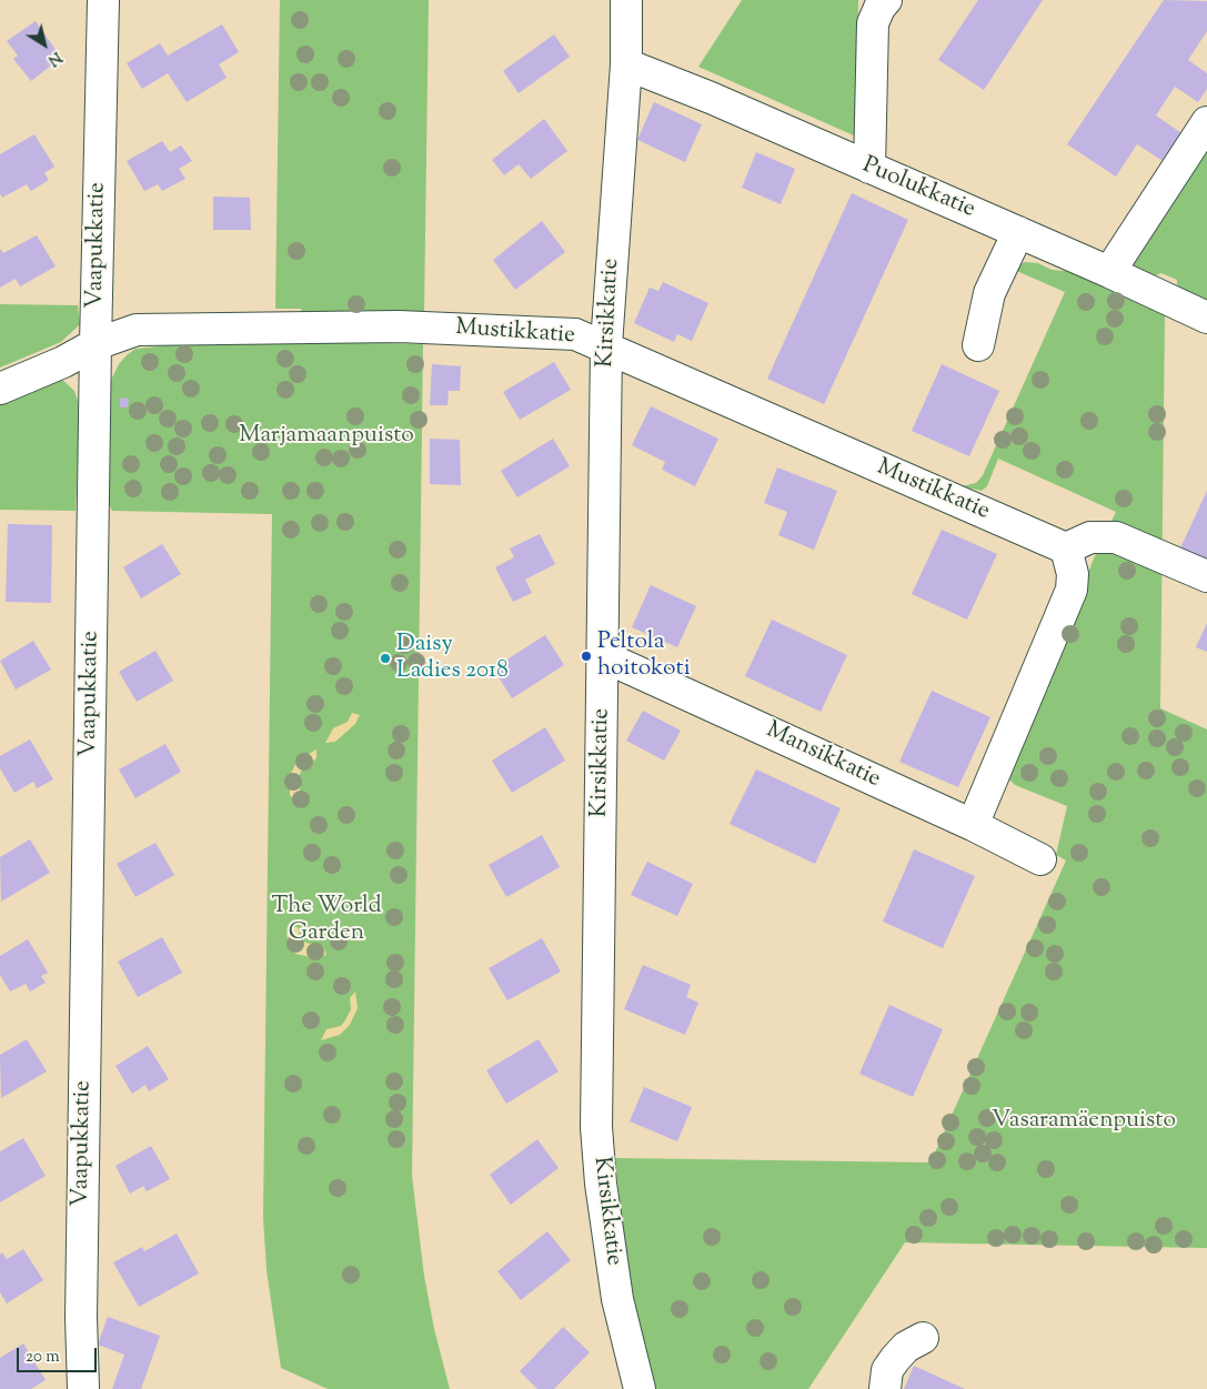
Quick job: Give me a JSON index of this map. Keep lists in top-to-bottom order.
{
  "streets": {
    "street": [
      "Puolukkatie",
      "Vaapukkatie",
      "Kirsikkatie",
      "Mustikkatie",
      "Mansikkatie"
    ]
  },
  "crossings": [
    ["Puolukkatie", "Kirsikkatie"],
    ["Vaapukkatie", "Mustikkatie"],
    ["Kirsikkatie", "Mustikkatie"],
    ["Kirsikkatie", "Mansikkatie"]
  ],
  "parks": ["Marjamaanpuisto", "The World Garden", "Vasaramäenpuisto"],
  "places": ["Peltola hoitokoti", "Daisy Ladies 2018"],
  "scale_bar": "20 m",
  "north": "bottom right"
}
